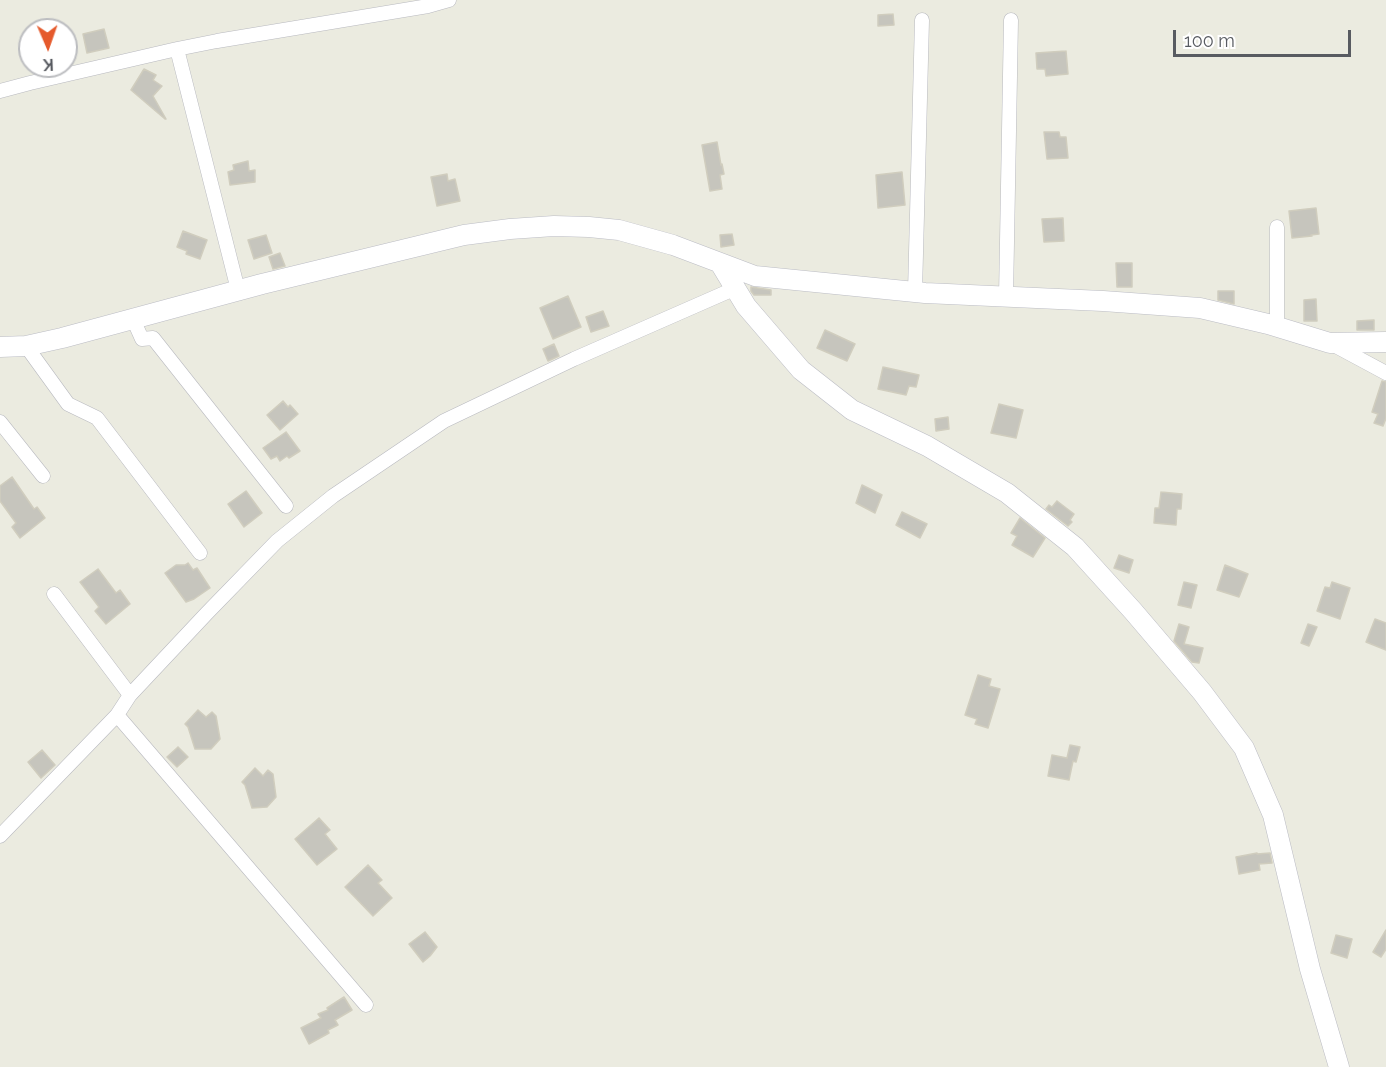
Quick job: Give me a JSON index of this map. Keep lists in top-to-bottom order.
{
  "scale_bar": "100 m",
  "north": "bottom"
}
